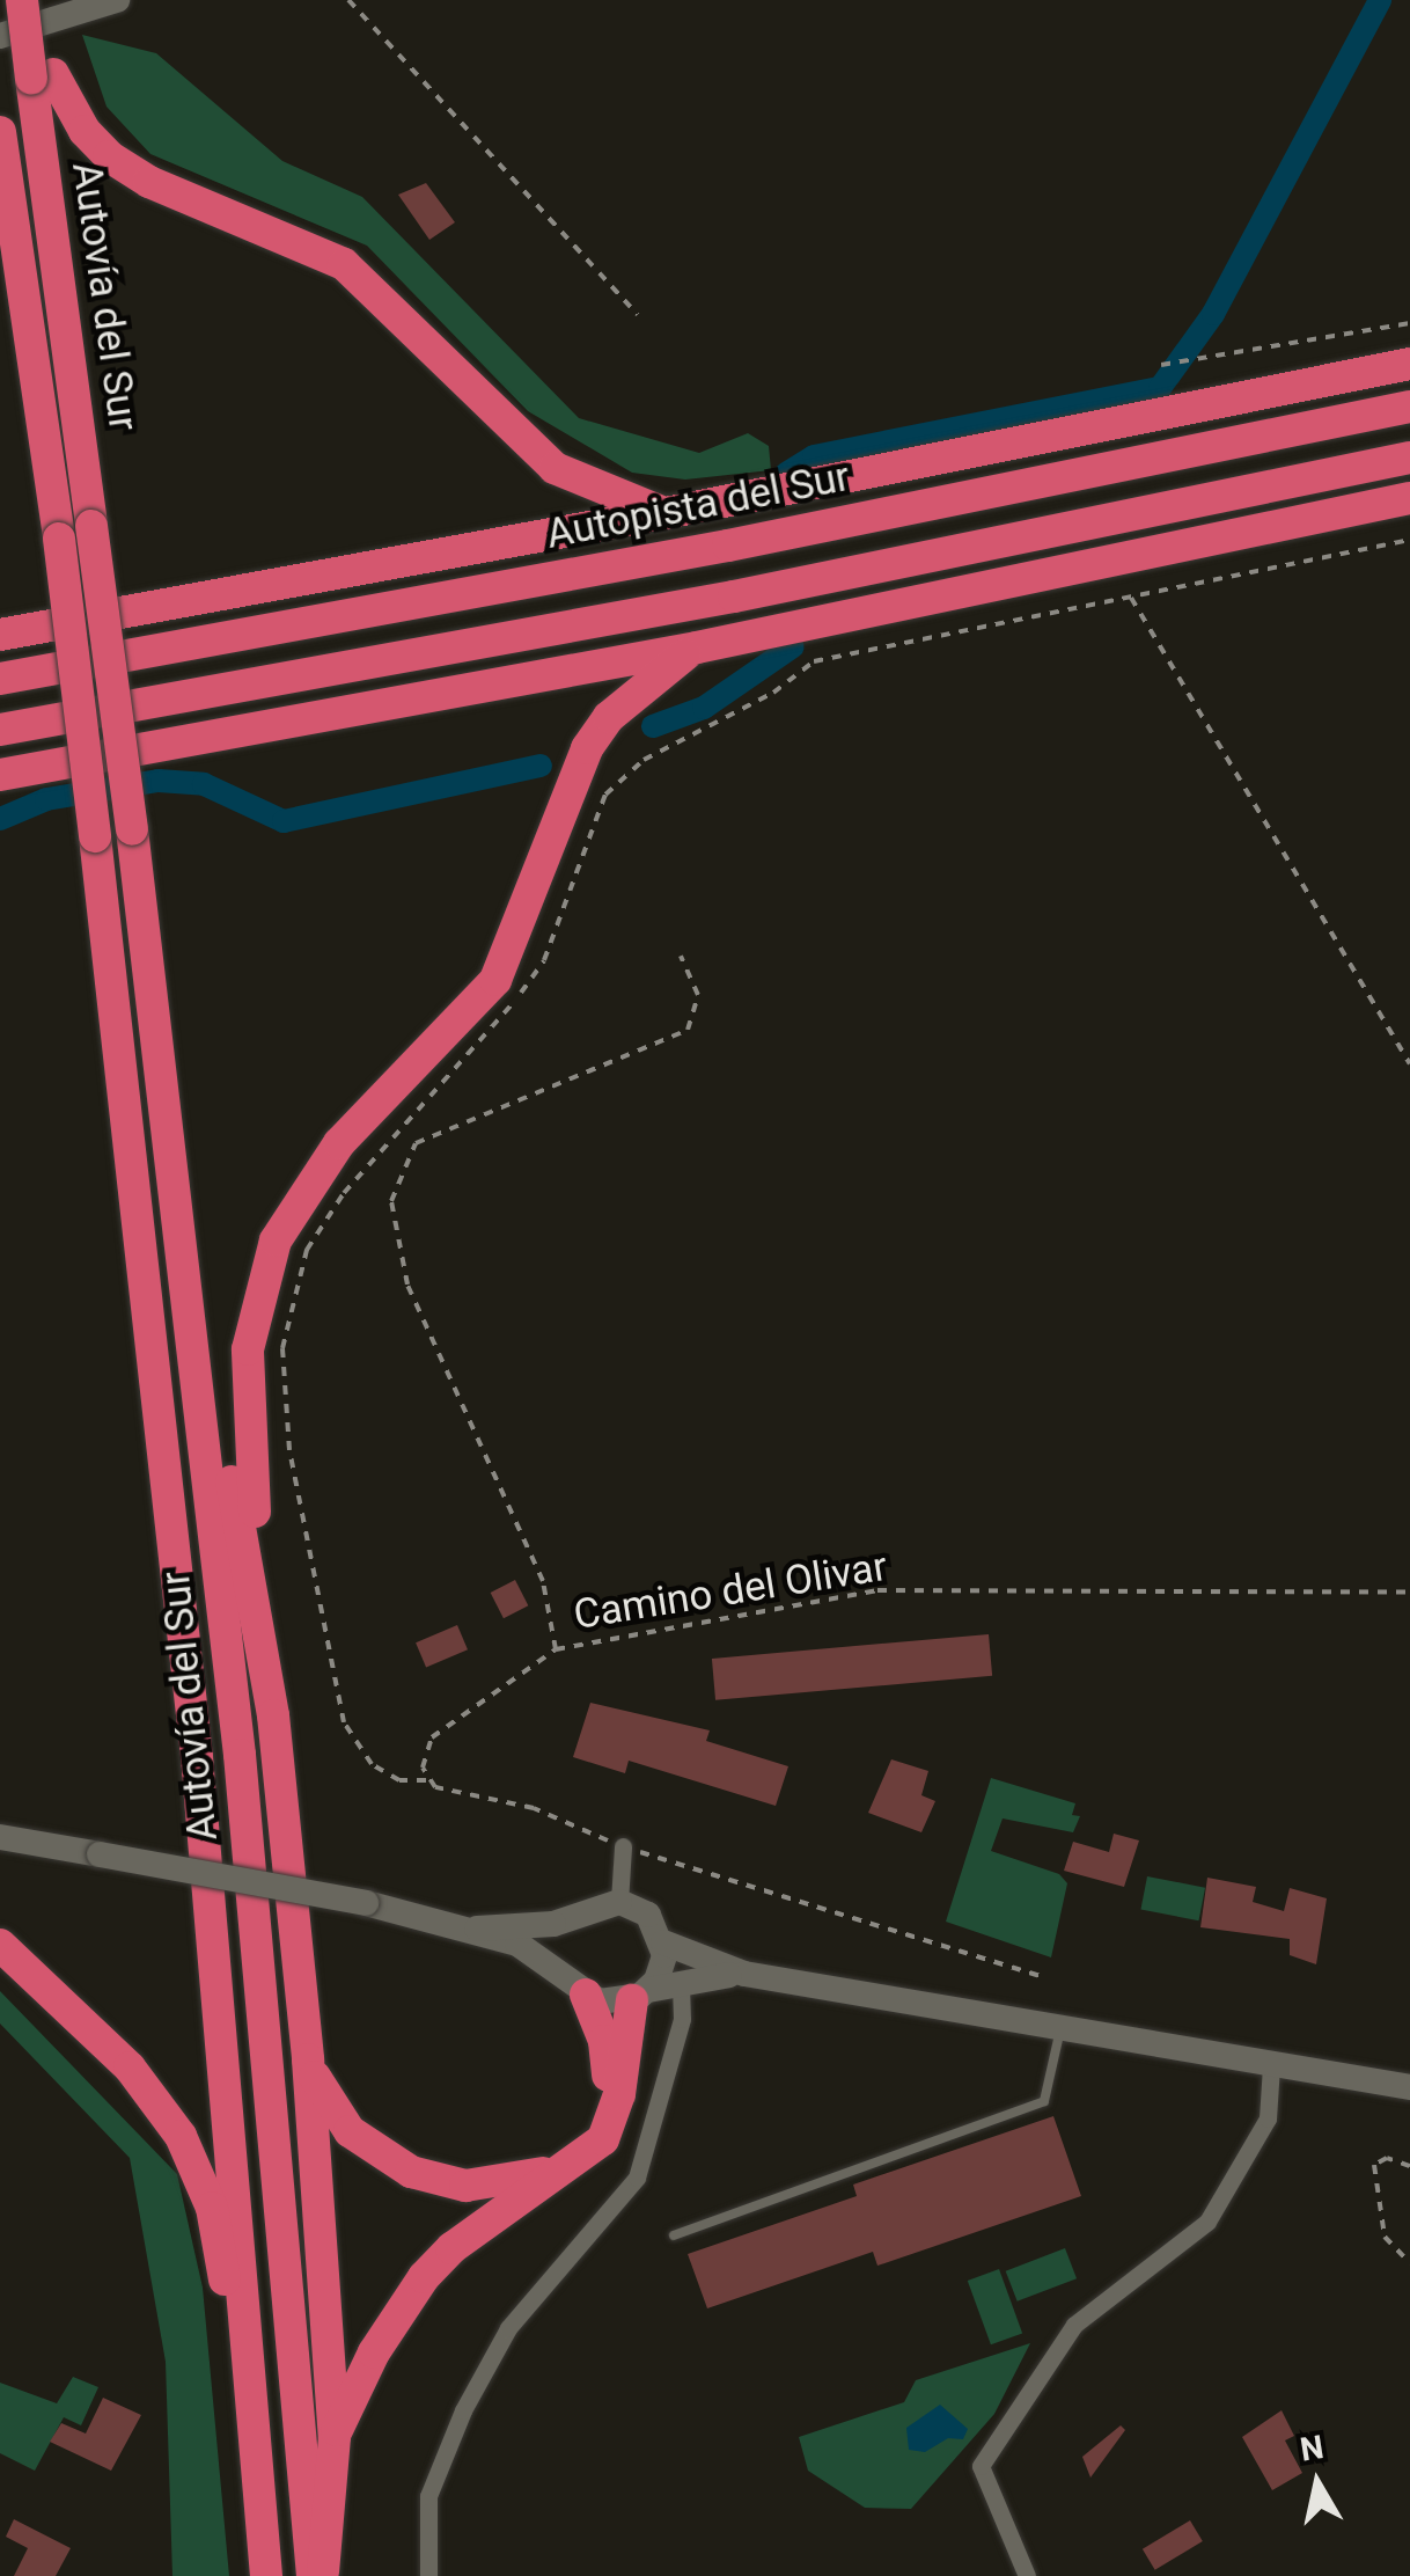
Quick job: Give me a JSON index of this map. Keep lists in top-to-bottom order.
{
  "streets": {
    "highway": ["Autovía del Sur", "Autopista del Sur"],
    "path": ["Camino del Olivar"]
  },
  "north": "top"
}
